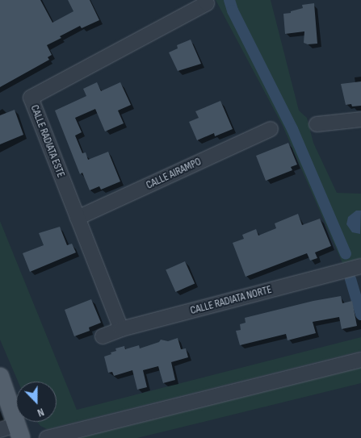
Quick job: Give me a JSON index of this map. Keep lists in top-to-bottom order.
{
  "streets": {
    "street": ["CALLE RADIATA ESTE", "CALLE AIRAMPO", "CALLE RADIATA NORTE"]
  },
  "crossings": [
    ["CALLE RADIATA ESTE", "CALLE AIRAMPO"],
    ["CALLE RADIATA ESTE", "CALLE RADIATA NORTE"]
  ],
  "north": "bottom"
}
